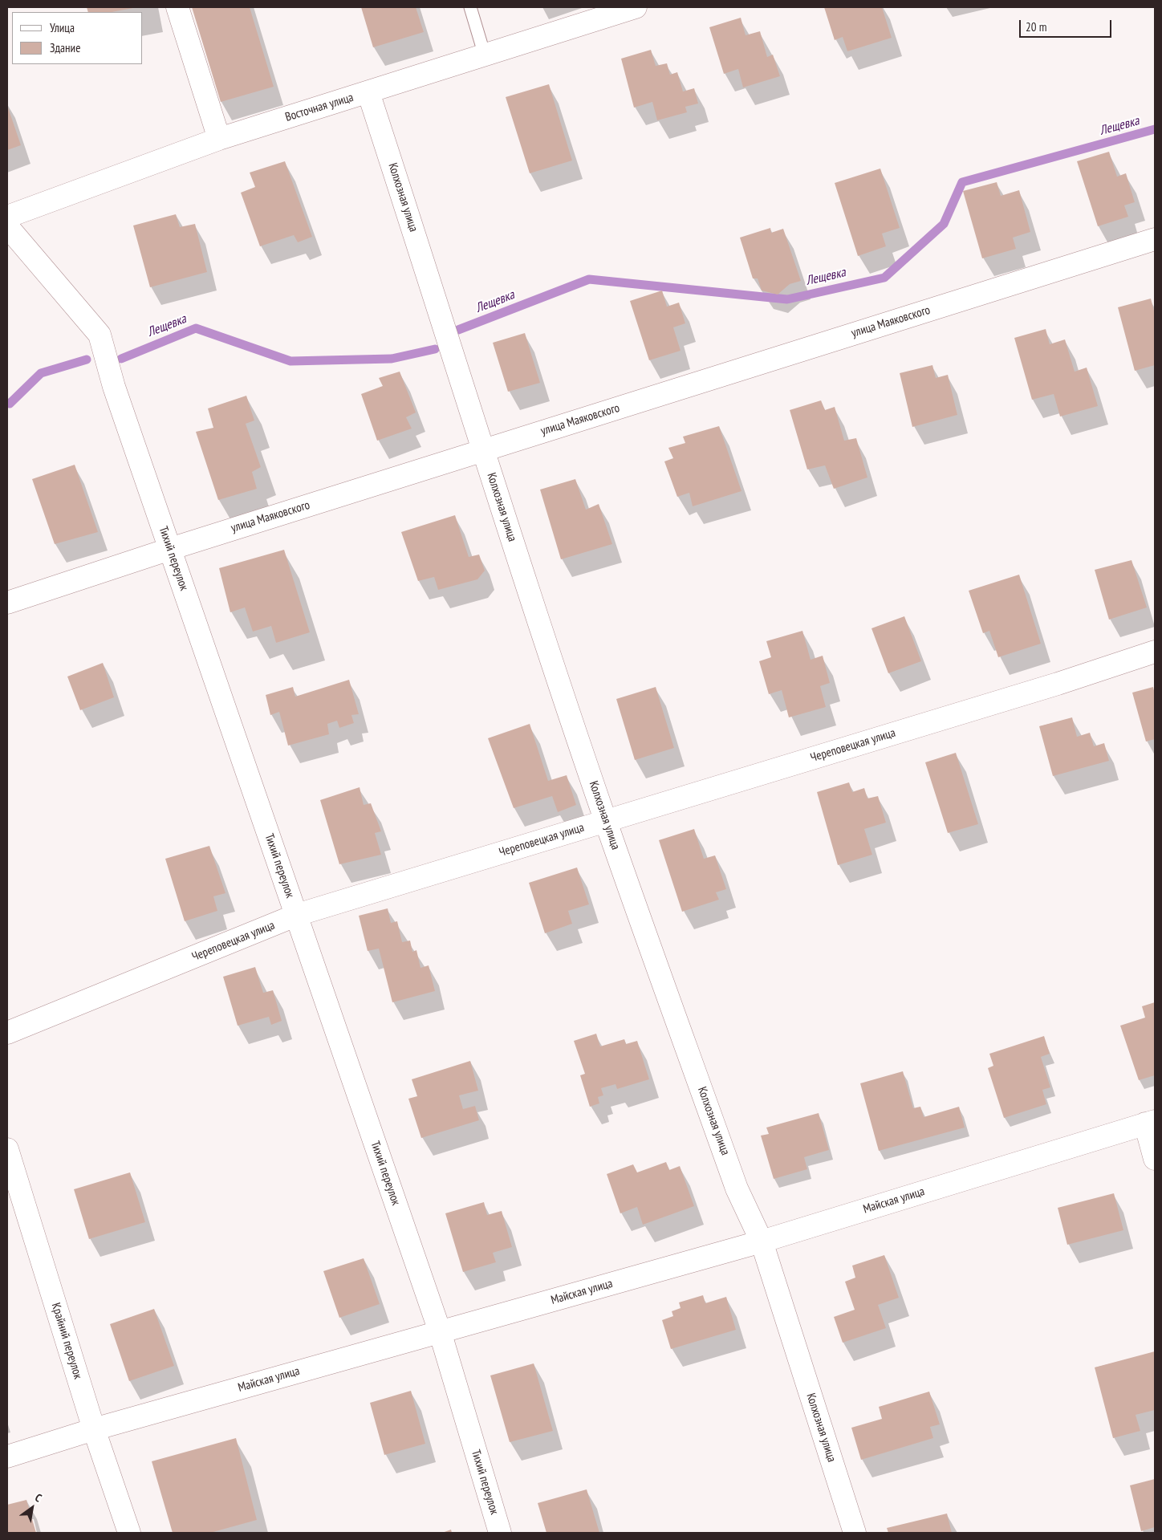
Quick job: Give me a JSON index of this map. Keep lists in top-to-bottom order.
{
  "streets": {
    "street": [
      "Восточная улица",
      "Колхозная улица",
      "улица Маяковского",
      "Тихий переулок",
      "Череповецкая улица",
      "Майская улица",
      "Крайний переулок"
    ]
  },
  "crossings": [
    ["Восточная улица", "Колхозная улица"],
    ["Колхозная улица", "улица Маяковского"],
    ["Колхозная улица", "Череповецкая улица"],
    ["Колхозная улица", "Майская улица"],
    ["улица Маяковского", "Тихий переулок"],
    ["Тихий переулок", "Череповецкая улица"],
    ["Тихий переулок", "Майская улица"],
    ["Майская улица", "Крайний переулок"]
  ],
  "water": ["Лещевка"],
  "legend": ["Улица", "Здание"],
  "scale_bar": "20 m",
  "north": "top right"
}
